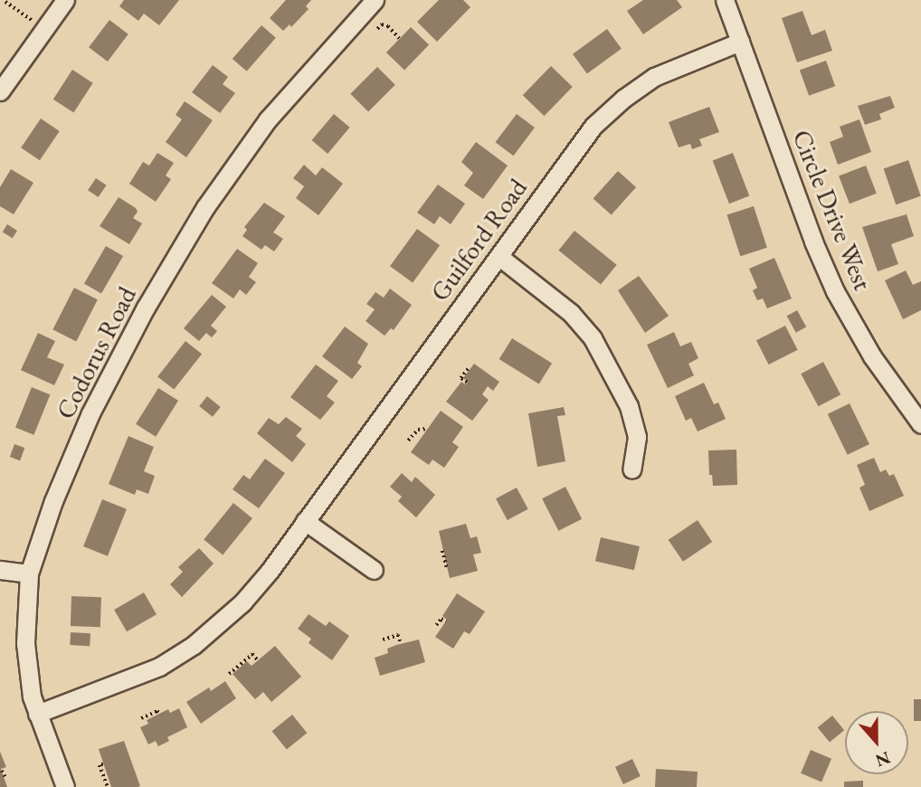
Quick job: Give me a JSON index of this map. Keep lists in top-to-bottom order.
{
  "streets": {
    "street": ["Circle Drive West", "Guilford Road", "Codorus Road"]
  },
  "crossings": [
    ["Circle Drive West", "Guilford Road"],
    ["Guilford Road", "Codorus Road"]
  ],
  "north": "bottom"
}
